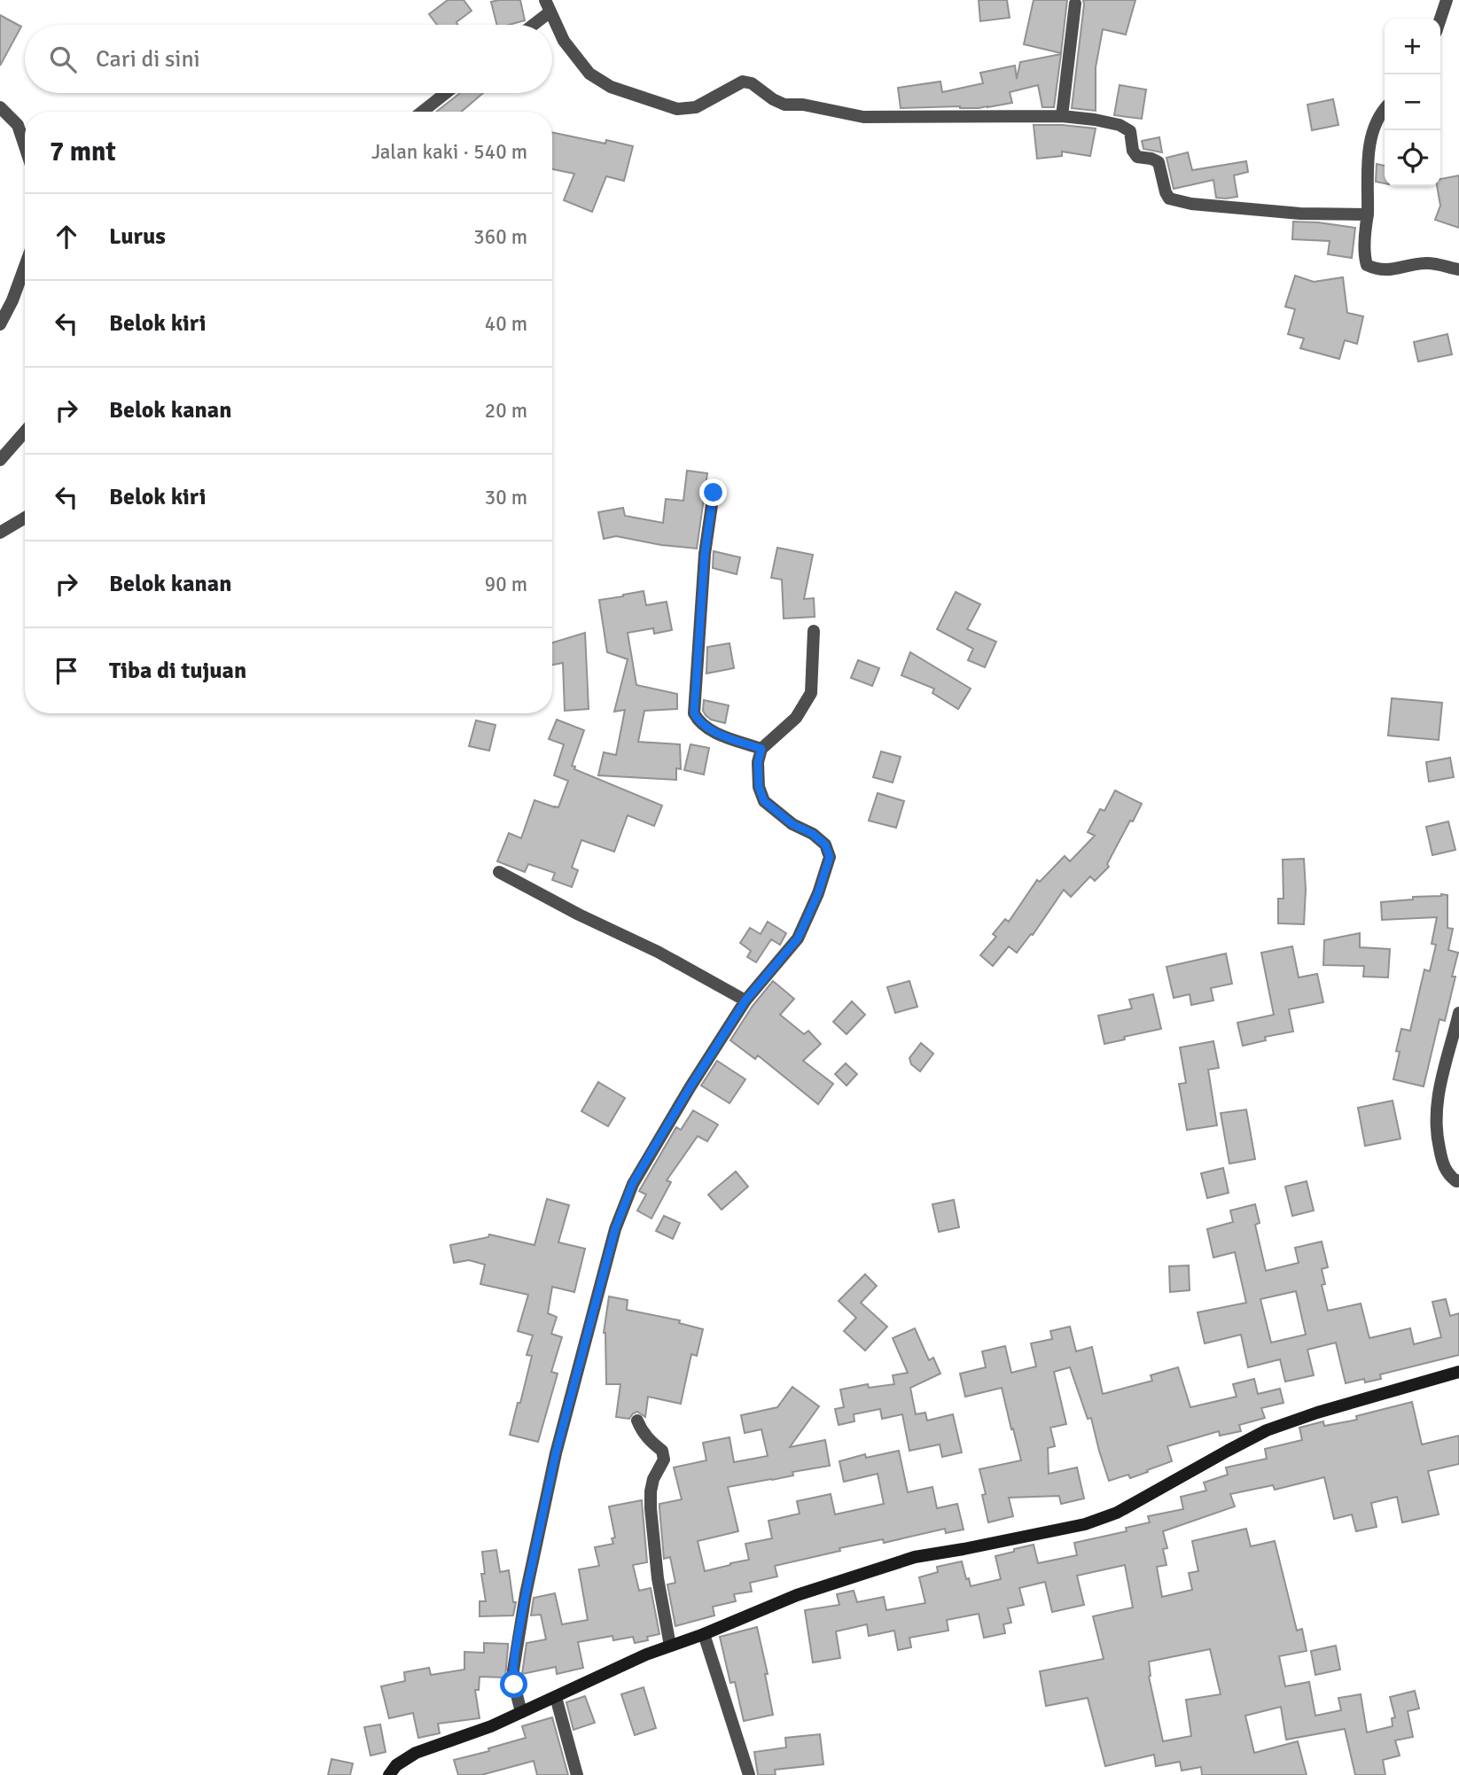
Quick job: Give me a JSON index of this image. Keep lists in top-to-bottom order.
{
  "page": {
    "map_buttons": ["+", "−"],
    "search": "Cari di sini",
    "heading": ["7 mnt", "Jalan kaki · 540 m"],
    "list": [
      ["Lurus", "360 m"],
      ["Belok kiri", "40 m"],
      ["Belok kanan", "20 m"],
      ["Belok kiri", "30 m"],
      ["Belok kanan", "90 m"],
      "Tiba di tujuan"
    ]
  }
}
